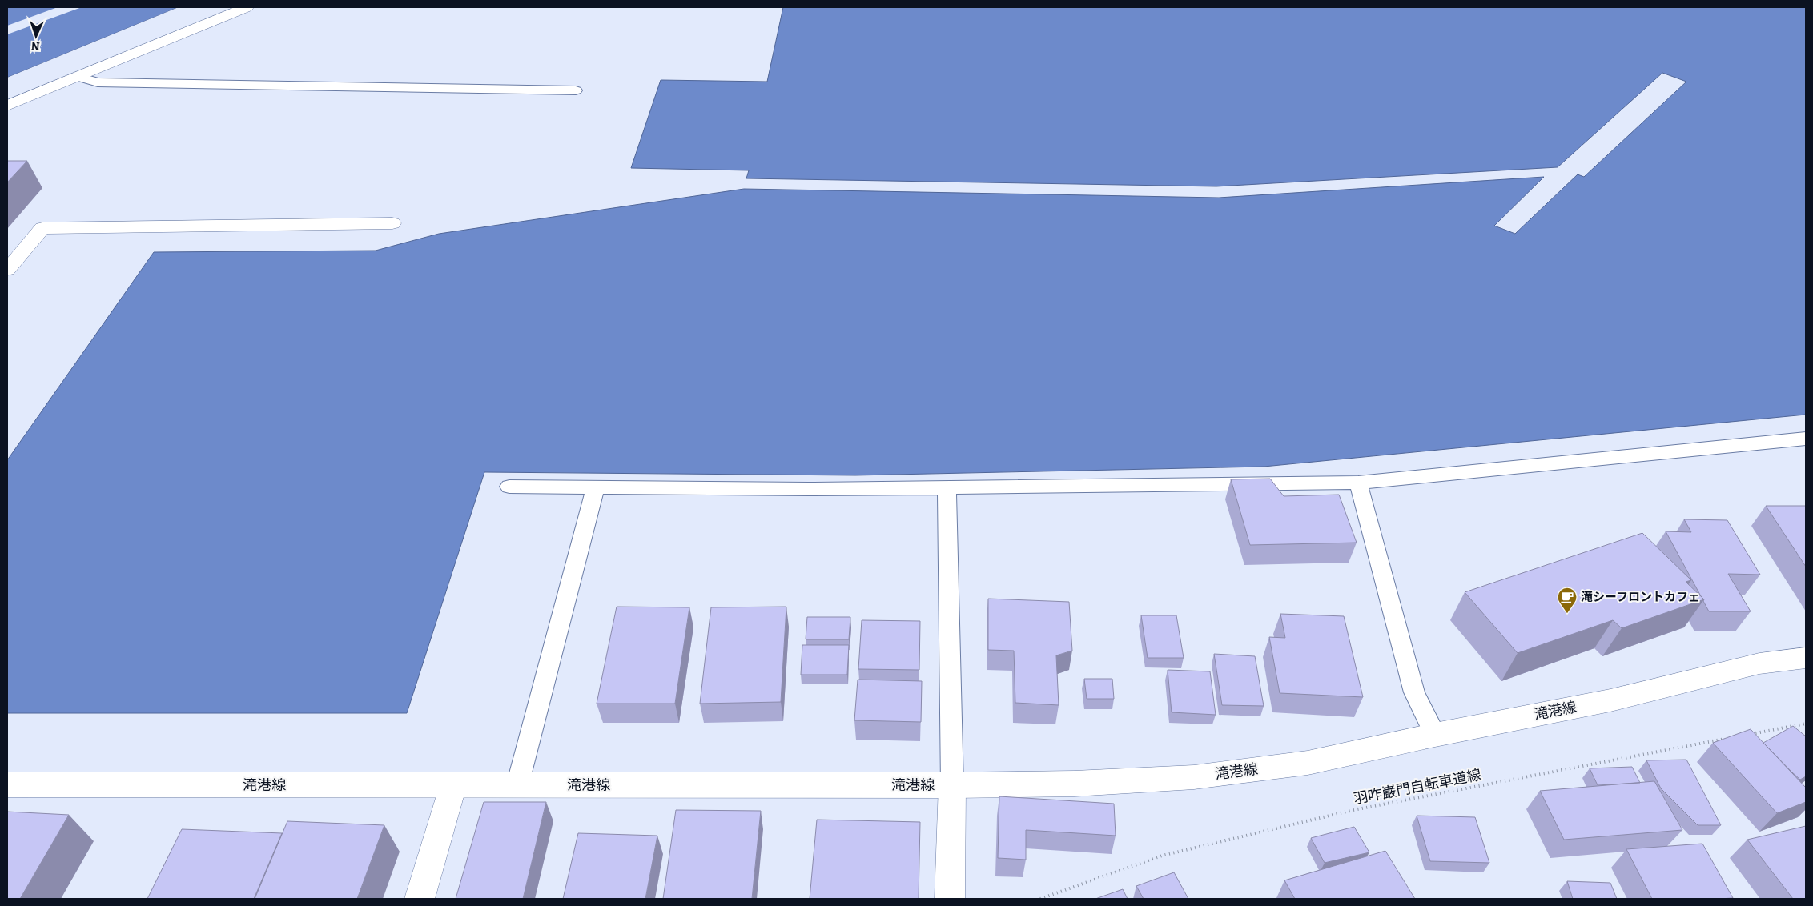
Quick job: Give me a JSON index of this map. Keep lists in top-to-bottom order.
{
  "streets": {
    "main road": ["滝港線"],
    "path": ["羽咋巌門自転車道線"]
  },
  "places": {
    "cafe": ["滝シーフロントカフェ"]
  },
  "north": "bottom"
}
